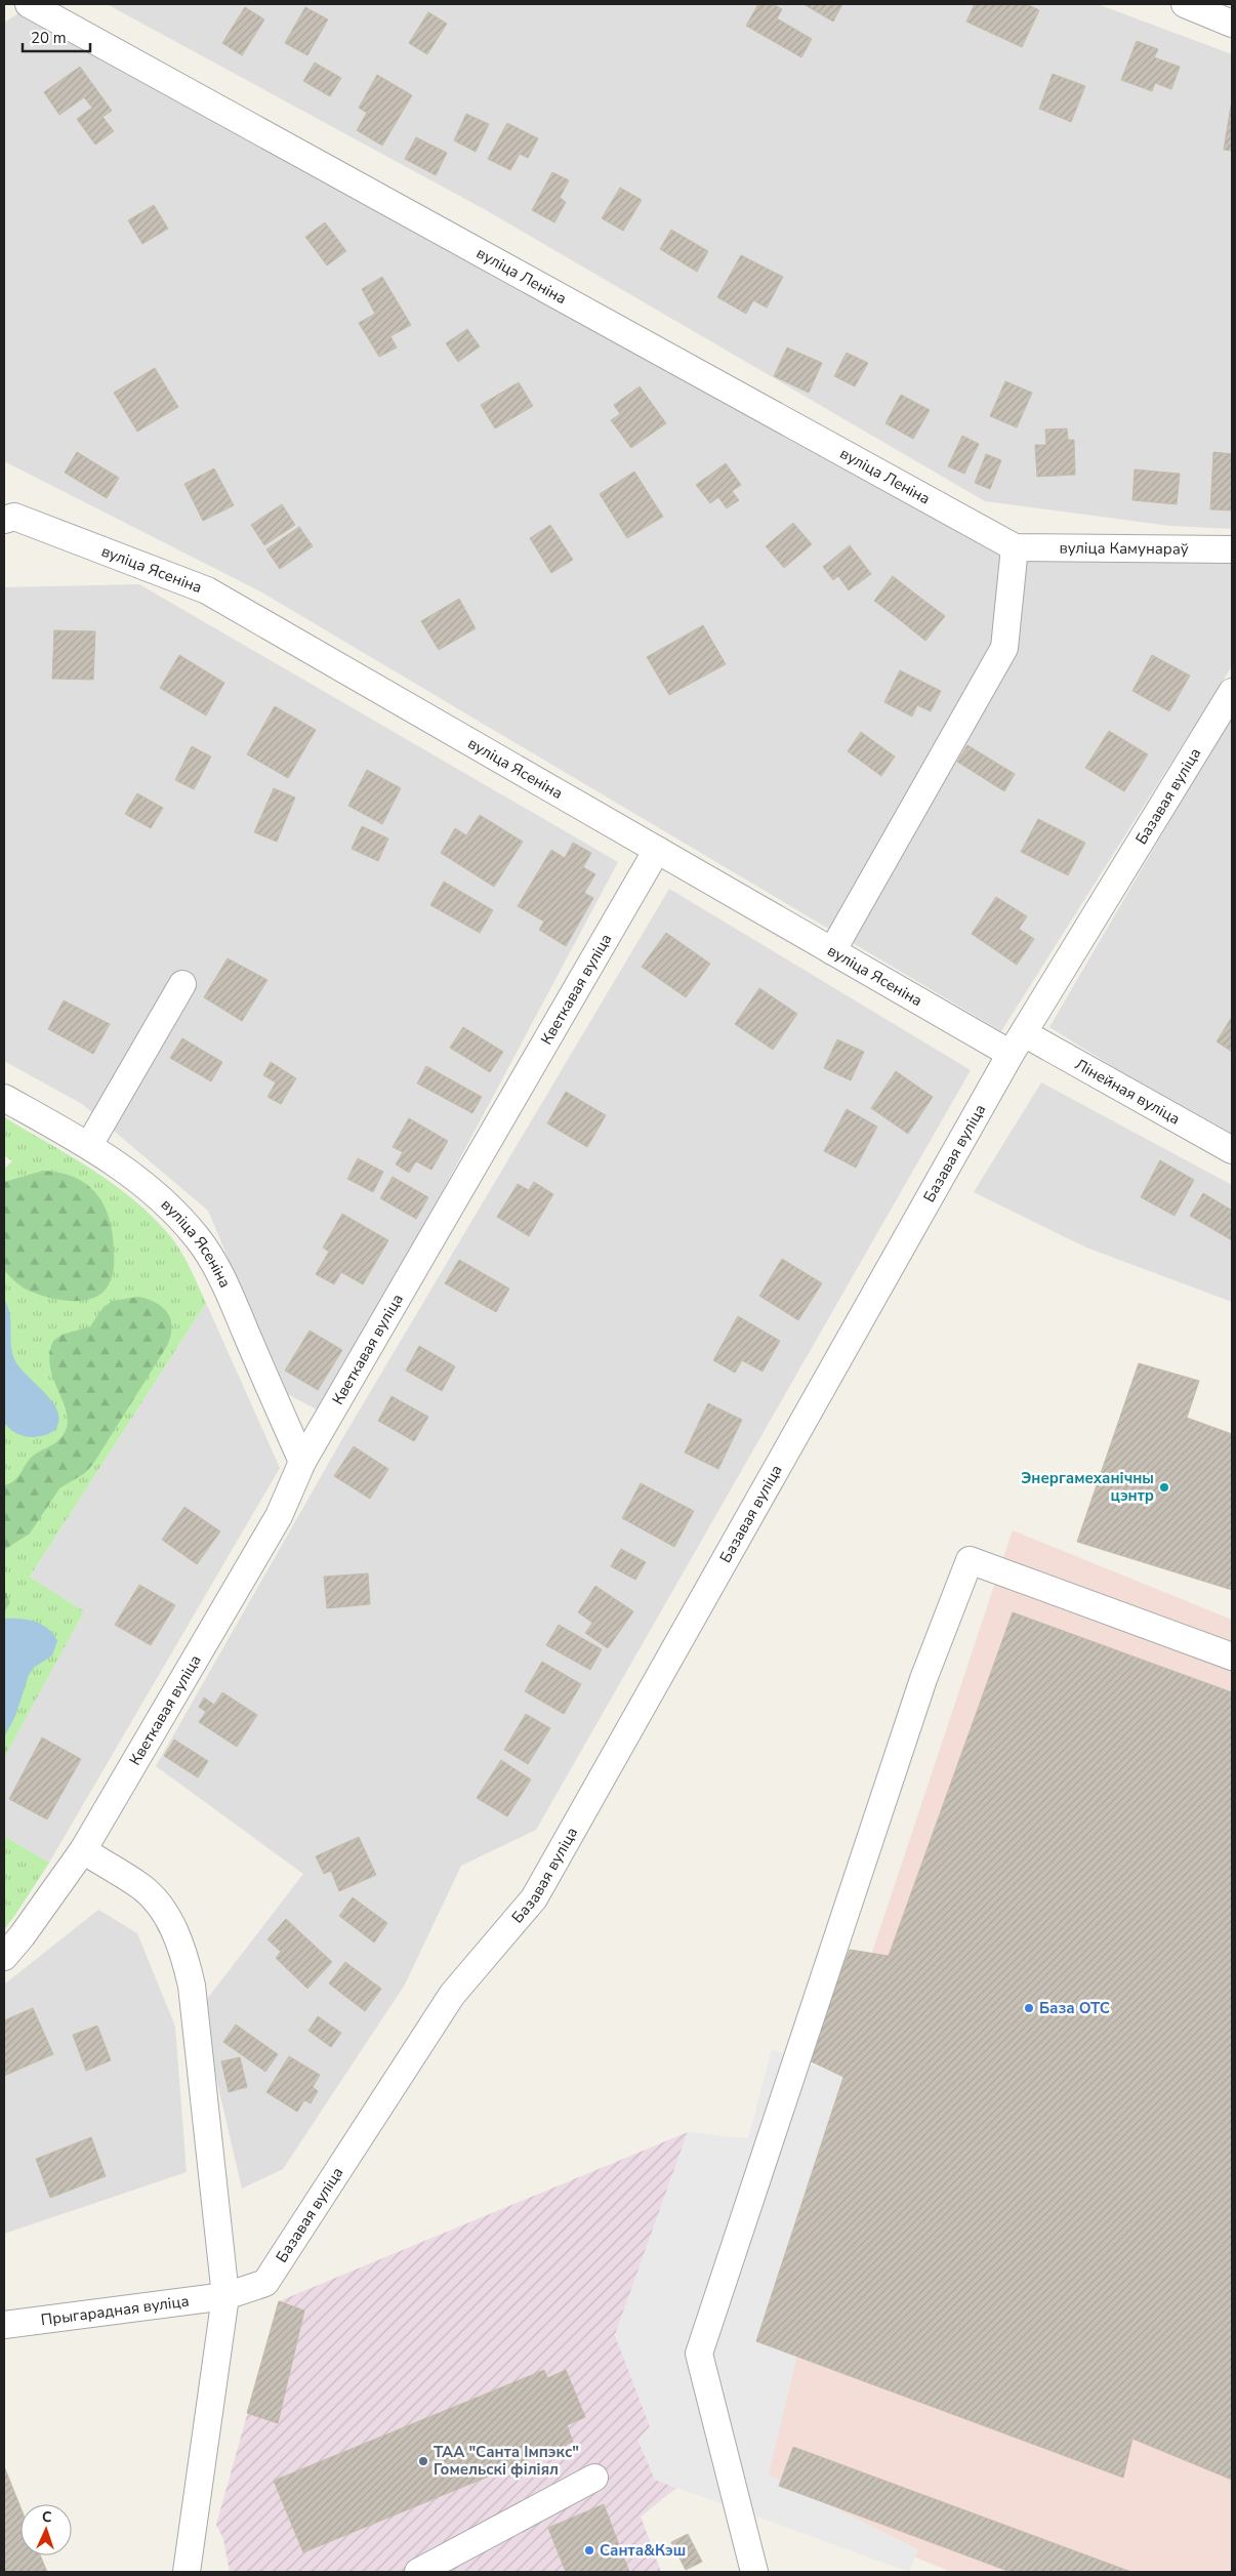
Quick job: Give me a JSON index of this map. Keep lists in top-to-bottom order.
{
  "streets": {
    "street": [
      "вуліца Леніна",
      "вуліца Камунараў",
      "вуліца Ясеніна",
      "Базавая вуліца",
      "Кветкавая вуліца",
      "Лінейная вуліца",
      "Прыгарадная вуліца"
    ]
  },
  "crossings": [
    ["вуліца Леніна", "вуліца Камунараў"],
    ["вуліца Ясеніна", "Базавая вуліца"],
    ["вуліца Ясеніна", "Кветкавая вуліца"],
    ["вуліца Ясеніна", "Лінейная вуліца"],
    ["Базавая вуліца", "Лінейная вуліца"],
    ["Базавая вуліца", "Прыгарадная вуліца"]
  ],
  "places": [
    "Энергамеханічны цэнтр",
    "База ОТС",
    "ТАА \"Санта Імпэкс\" Гомельскі філіял",
    "Санта&Кэш"
  ],
  "scale_bar": "20 m",
  "north": "top"
}
